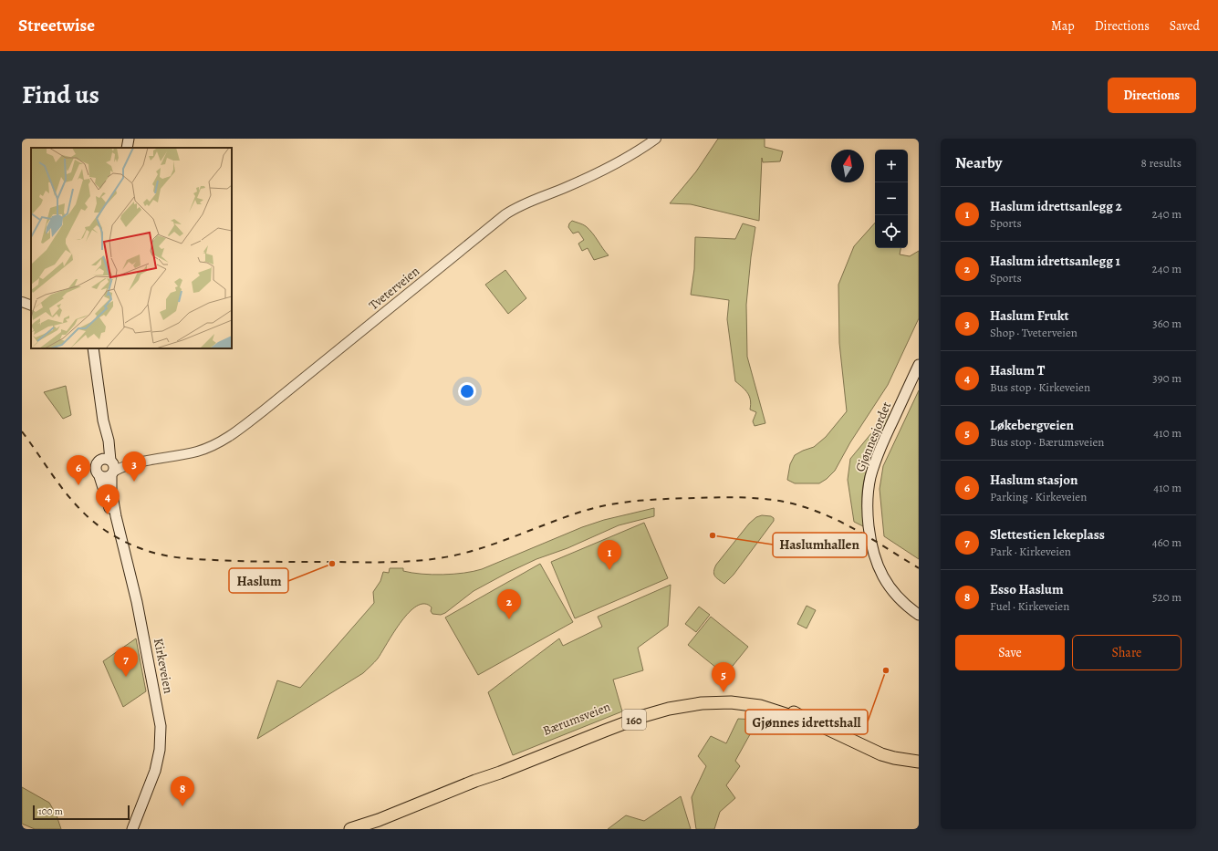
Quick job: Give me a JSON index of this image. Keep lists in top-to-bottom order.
{
  "streets": {
    "main road": [
      "Gjønnesjordet",
      "Kirkeveien",
      "Bærumsveien",
      "160"
    ],
    "street": ["Tveterveien"]
  },
  "crossings": [
    ["Tveterveien", "Kirkeveien"]
  ],
  "places": ["Haslumhallen", "Haslum", "Gjønnes idrettshall"],
  "scale_bar": "100 m",
  "north": "top",
  "page": {
    "header": "Streetwise",
    "nav": ["Map", "Directions", "Saved"],
    "title": "Find us",
    "buttons": [
      "Directions",
      ["Save", "Share"]
    ],
    "heading": ["Nearby", "8 results"],
    "map_buttons": ["+", "−"],
    "list": [
      {
        "mark": "1",
        "name": "Haslum idrettsanlegg 2",
        "note": "Sports",
        "value": "240 m"
      },
      {
        "mark": "2",
        "name": "Haslum idrettsanlegg 1",
        "note": "Sports",
        "value": "240 m"
      },
      {
        "mark": "3",
        "name": "Haslum Frukt",
        "note": "Shop · Tveterveien",
        "value": "360 m"
      },
      {
        "mark": "4",
        "name": "Haslum T",
        "note": "Bus stop · Kirkeveien",
        "value": "390 m"
      },
      {
        "mark": "5",
        "name": "Løkebergveien",
        "note": "Bus stop · Bærumsveien",
        "value": "410 m"
      },
      {
        "mark": "6",
        "name": "Haslum stasjon",
        "note": "Parking · Kirkeveien",
        "value": "410 m"
      },
      {
        "mark": "7",
        "name": "Slettestien lekeplass",
        "note": "Park · Kirkeveien",
        "value": "460 m"
      },
      {
        "mark": "8",
        "name": "Esso Haslum",
        "note": "Fuel · Kirkeveien",
        "value": "520 m"
      }
    ],
    "pins": [
      "3",
      "6",
      "4",
      "1",
      "2",
      "7",
      "5",
      "8"
    ],
    "scale": "100 m"
  }
}
